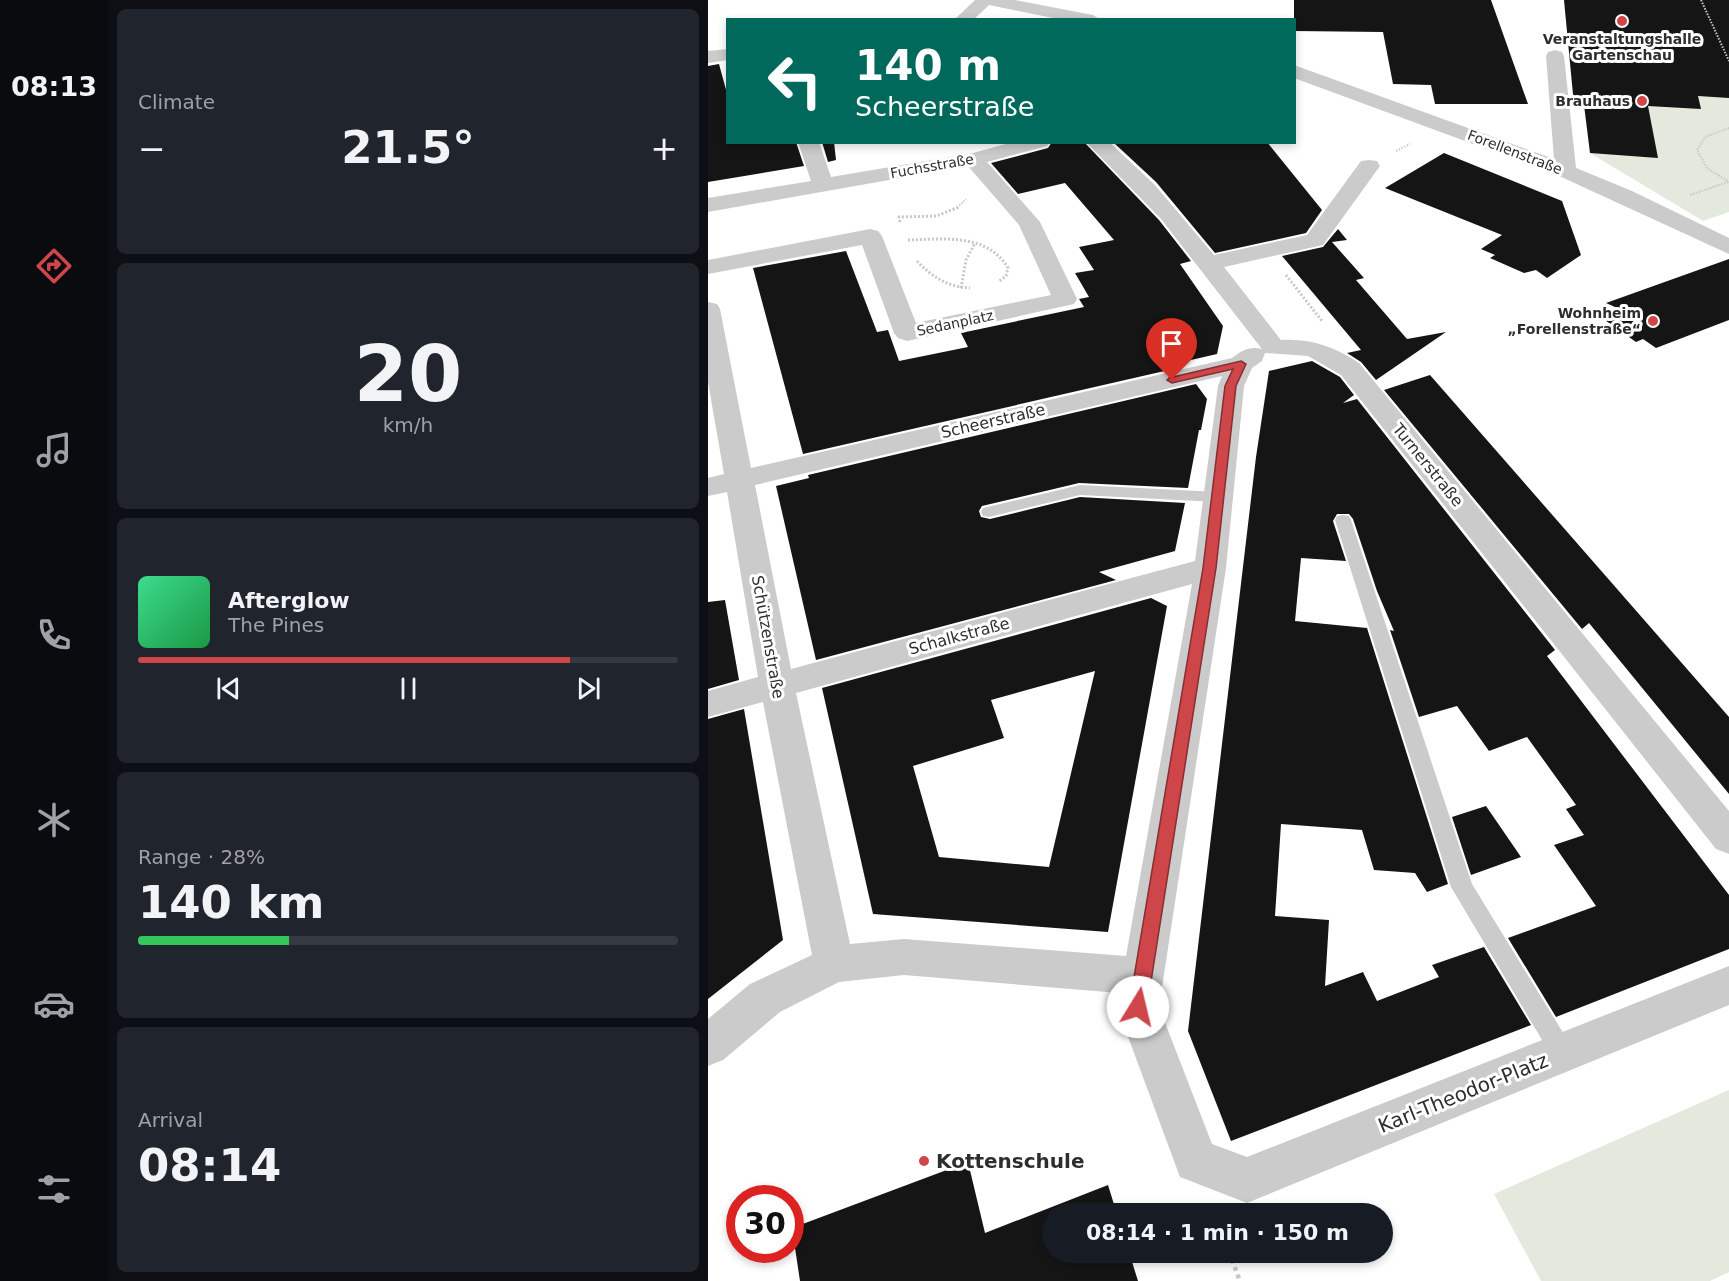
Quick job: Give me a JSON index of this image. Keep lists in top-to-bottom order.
{
  "streets": {
    "street": [
      "Forellenstraße",
      "Fuchsstraße",
      "Sedanplatz",
      "Scheerstraße",
      "Turnerstraße",
      "Schalkstraße",
      "Schützenstraße",
      "Karl-Theodor-Platz"
    ]
  },
  "crossings": [
    ["Fuchsstraße", "Sedanplatz"],
    ["Scheerstraße", "Turnerstraße"],
    ["Scheerstraße", "Schützenstraße"],
    ["Schalkstraße", "Schützenstraße"]
  ],
  "places": [
    "Veranstaltungshalle Gartenschau",
    "Brauhaus",
    "Wohnheim „Forellenstraße“",
    "Kottenschule"
  ],
  "page": {
    "tabs": "08:13",
    "tile": [
      "Climate",
      ["20", "km/h"],
      ["Range · 28%", "140 km"],
      ["Arrival", "08:14"]
    ],
    "turn": ["140 m", "Scheerstraße"],
    "heat": ["−", "21.5°", "+"],
    "song": ["Afterglow", "The Pines"],
    "limit": "30",
    "trip": "08:14 · 1 min · 150 m"
  }
}
